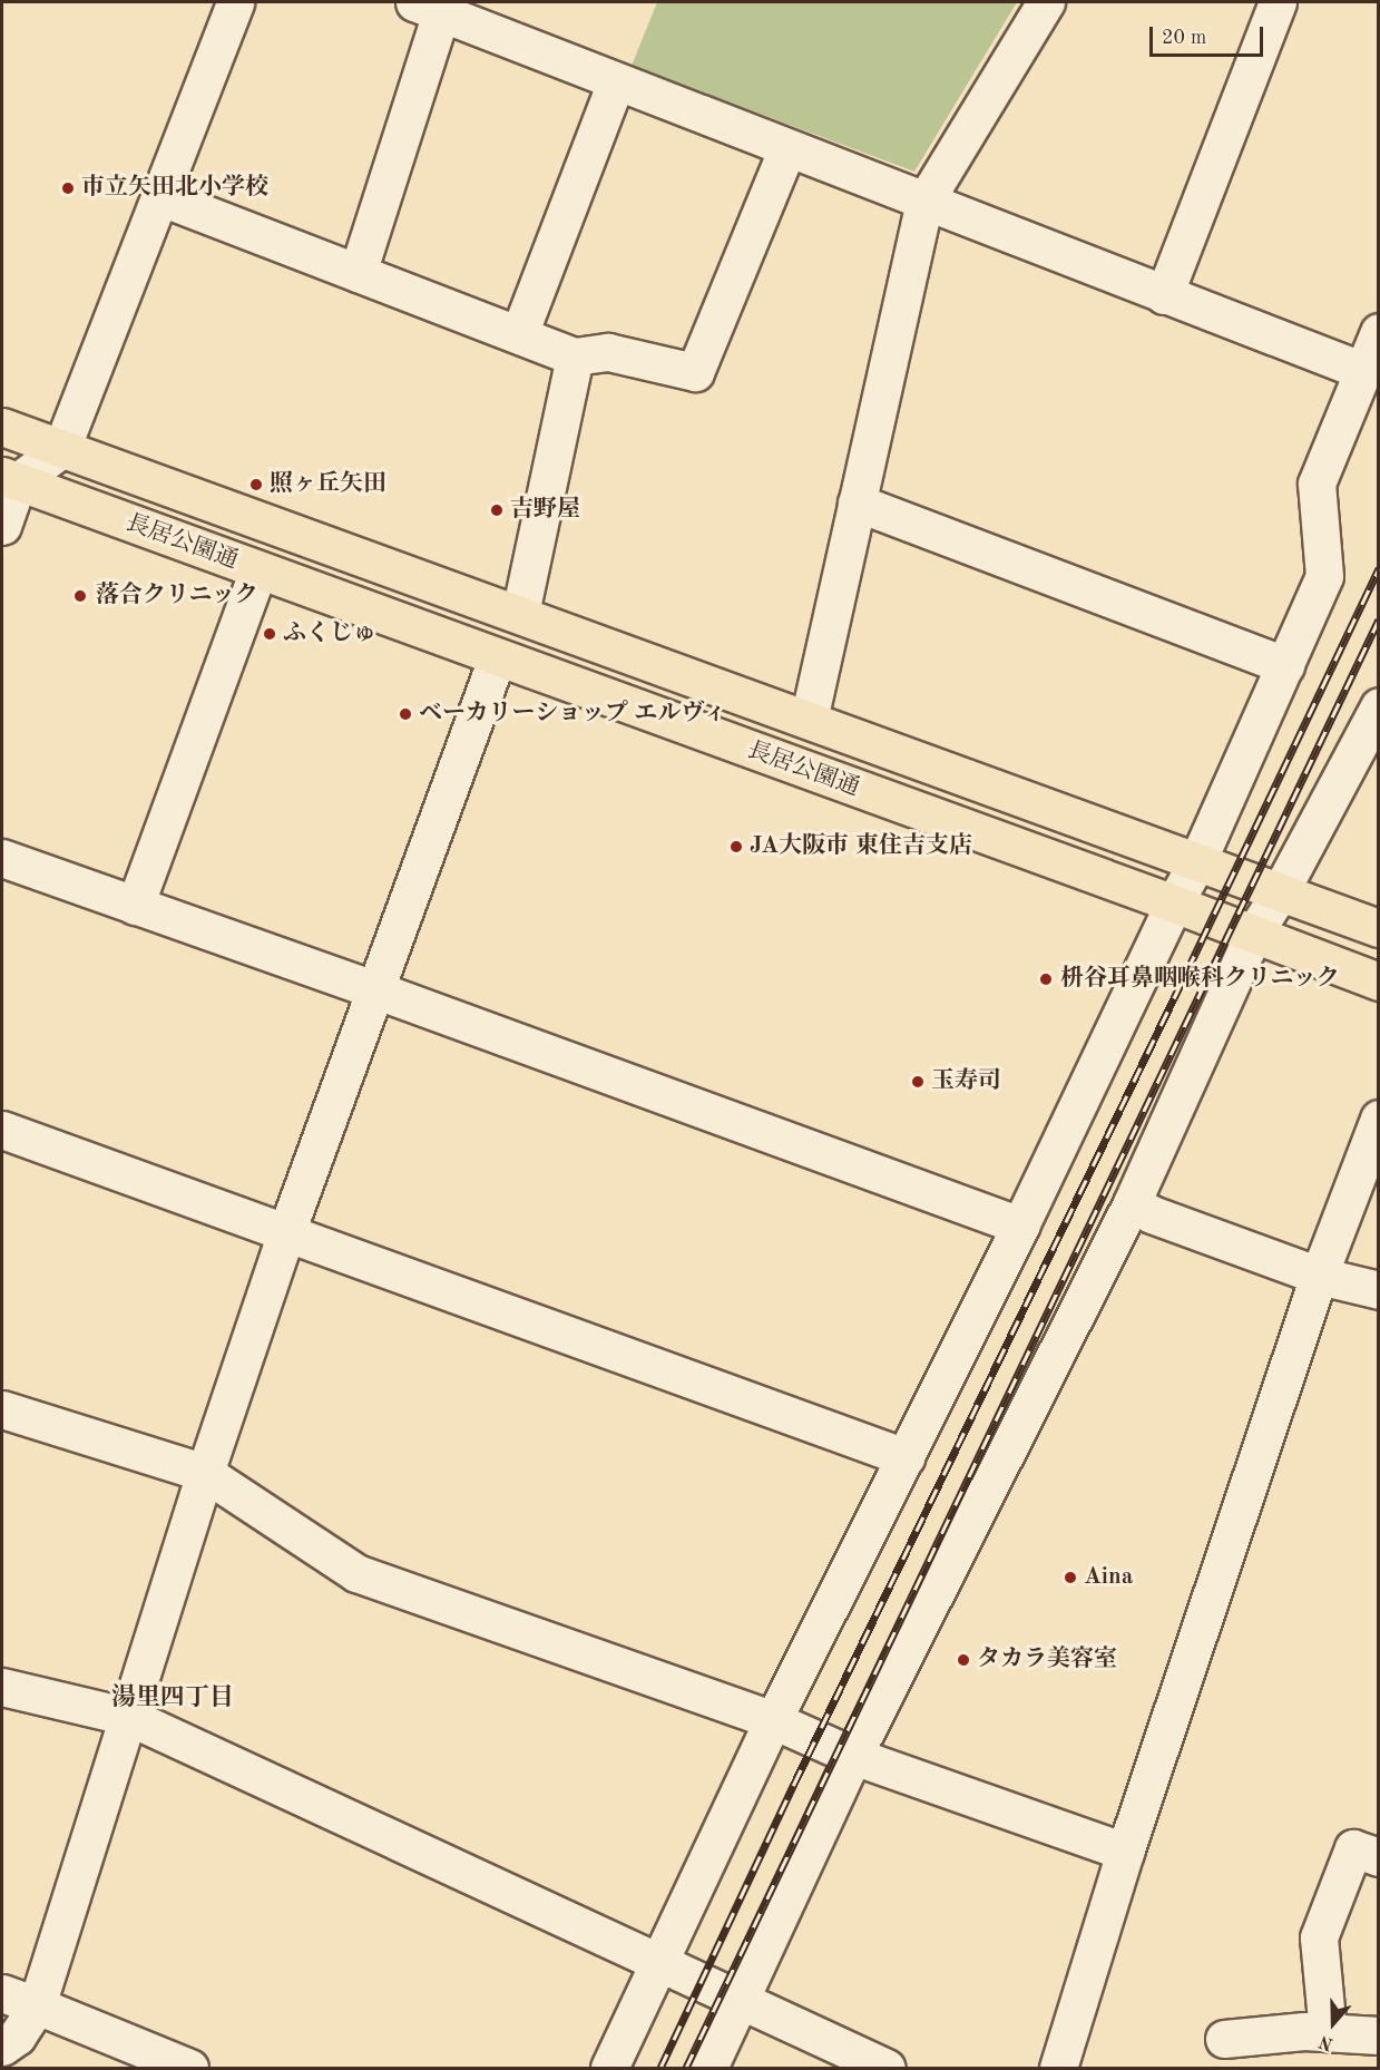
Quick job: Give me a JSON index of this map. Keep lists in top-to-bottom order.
{
  "streets": {
    "highway": ["長居公園通"]
  },
  "districts": ["湯里四丁目"],
  "places": [
    "市立矢田北小学校",
    "照ヶ丘矢田",
    "吉野屋",
    "落合クリニック",
    "ふくじゅ",
    "ベーカリーショップ エルヴィ",
    "JA大阪市 東住吉支店",
    "枡谷耳鼻咽喉科クリニック",
    "玉寿司",
    "Aina",
    "タカラ美容室"
  ],
  "scale_bar": "20 m",
  "north": "bottom"
}
